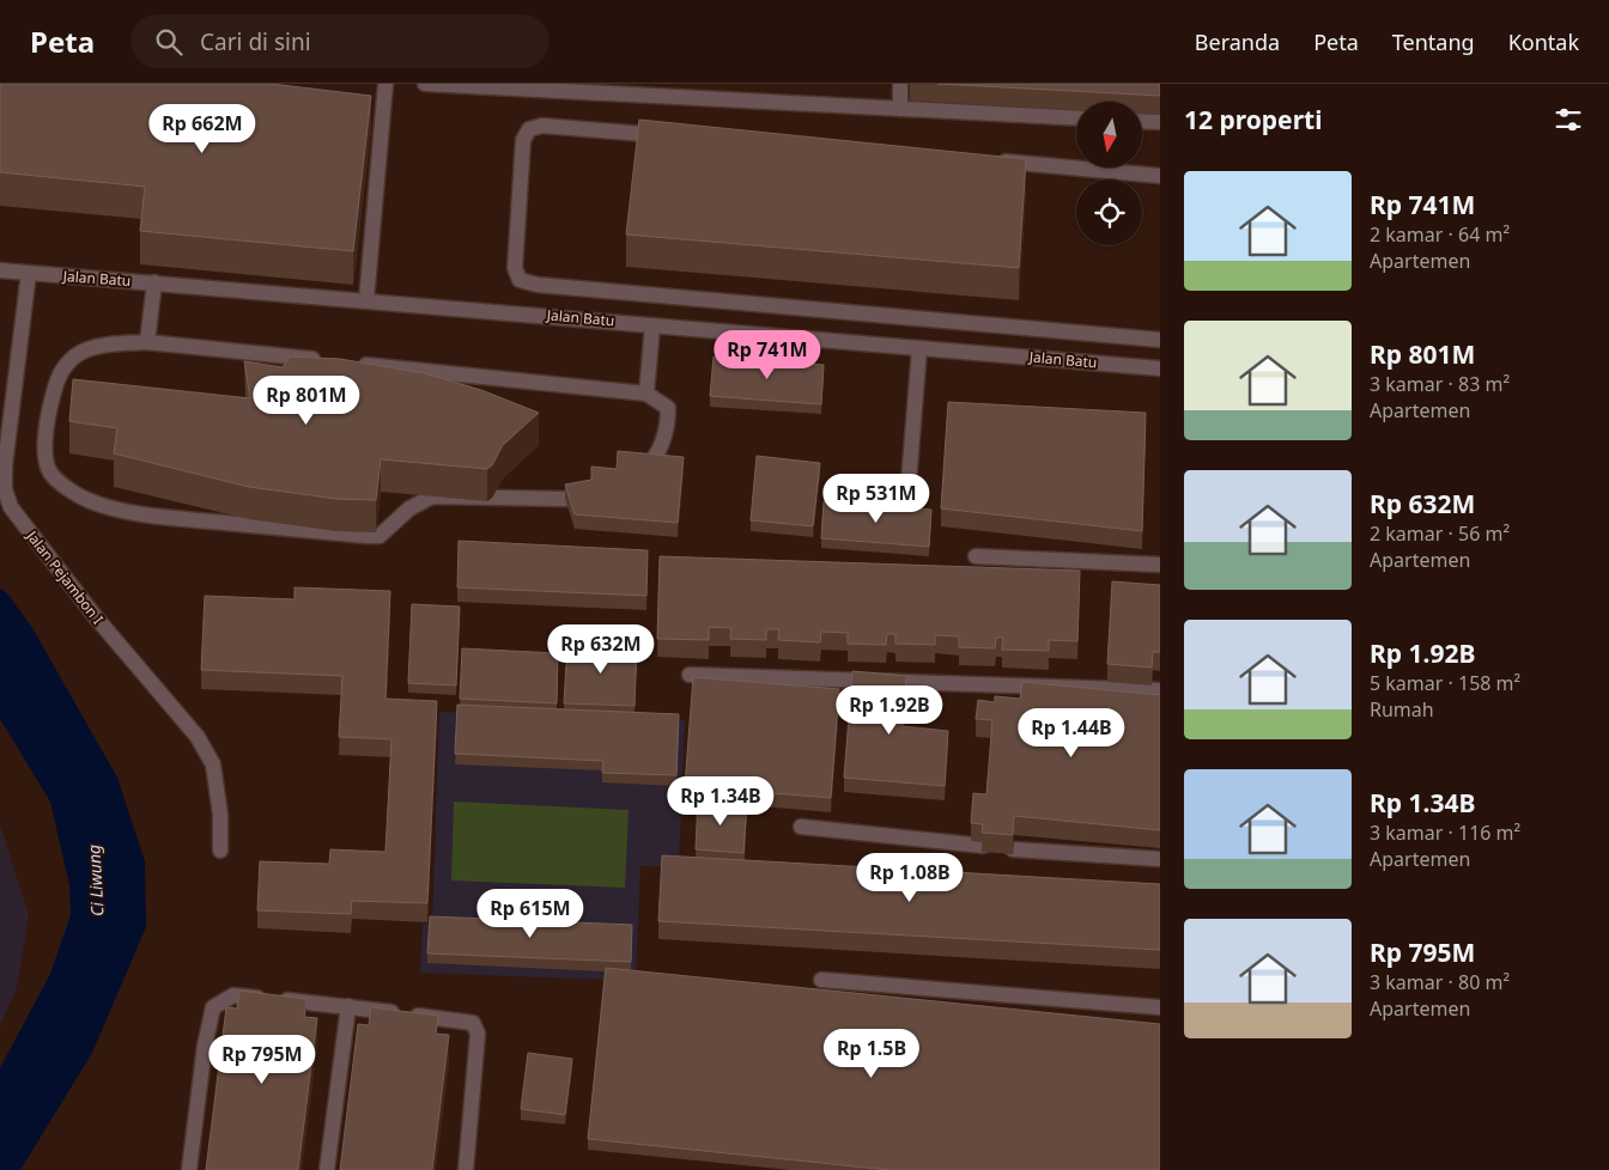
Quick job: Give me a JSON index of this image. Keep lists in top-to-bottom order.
{
  "streets": {
    "street": ["Jalan Batu", "Jalan Pejambon I"]
  },
  "crossings": [
    ["Jalan Batu", "Jalan Pejambon I"]
  ],
  "water": ["Ci Liwung"],
  "north": "bottom",
  "page": {
    "header": "Peta",
    "search": "Cari di sini",
    "nav": [
      "Beranda",
      "Peta",
      "Tentang",
      "Kontak"
    ],
    "heading": "12 properti",
    "price": [
      "Rp 662M",
      "Rp 741M",
      "Rp 801M",
      "Rp 531M",
      "Rp 632M",
      "Rp 1.92B",
      "Rp 1.44B",
      "Rp 1.34B",
      "Rp 1.08B",
      "Rp 615M",
      "Rp 1.5B",
      "Rp 795M"
    ],
    "list": [
      {
        "name": "Rp 741M",
        "note": "2 kamar · 64 m² · Apartemen"
      },
      {
        "name": "Rp 801M",
        "note": "3 kamar · 83 m² · Apartemen"
      },
      {
        "name": "Rp 632M",
        "note": "2 kamar · 56 m² · Apartemen"
      },
      {
        "name": "Rp 1.92B",
        "note": "5 kamar · 158 m² · Rumah"
      },
      {
        "name": "Rp 1.34B",
        "note": "3 kamar · 116 m² · Apartemen"
      },
      {
        "name": "Rp 795M",
        "note": "3 kamar · 80 m² · Apartemen"
      }
    ]
  }
}
